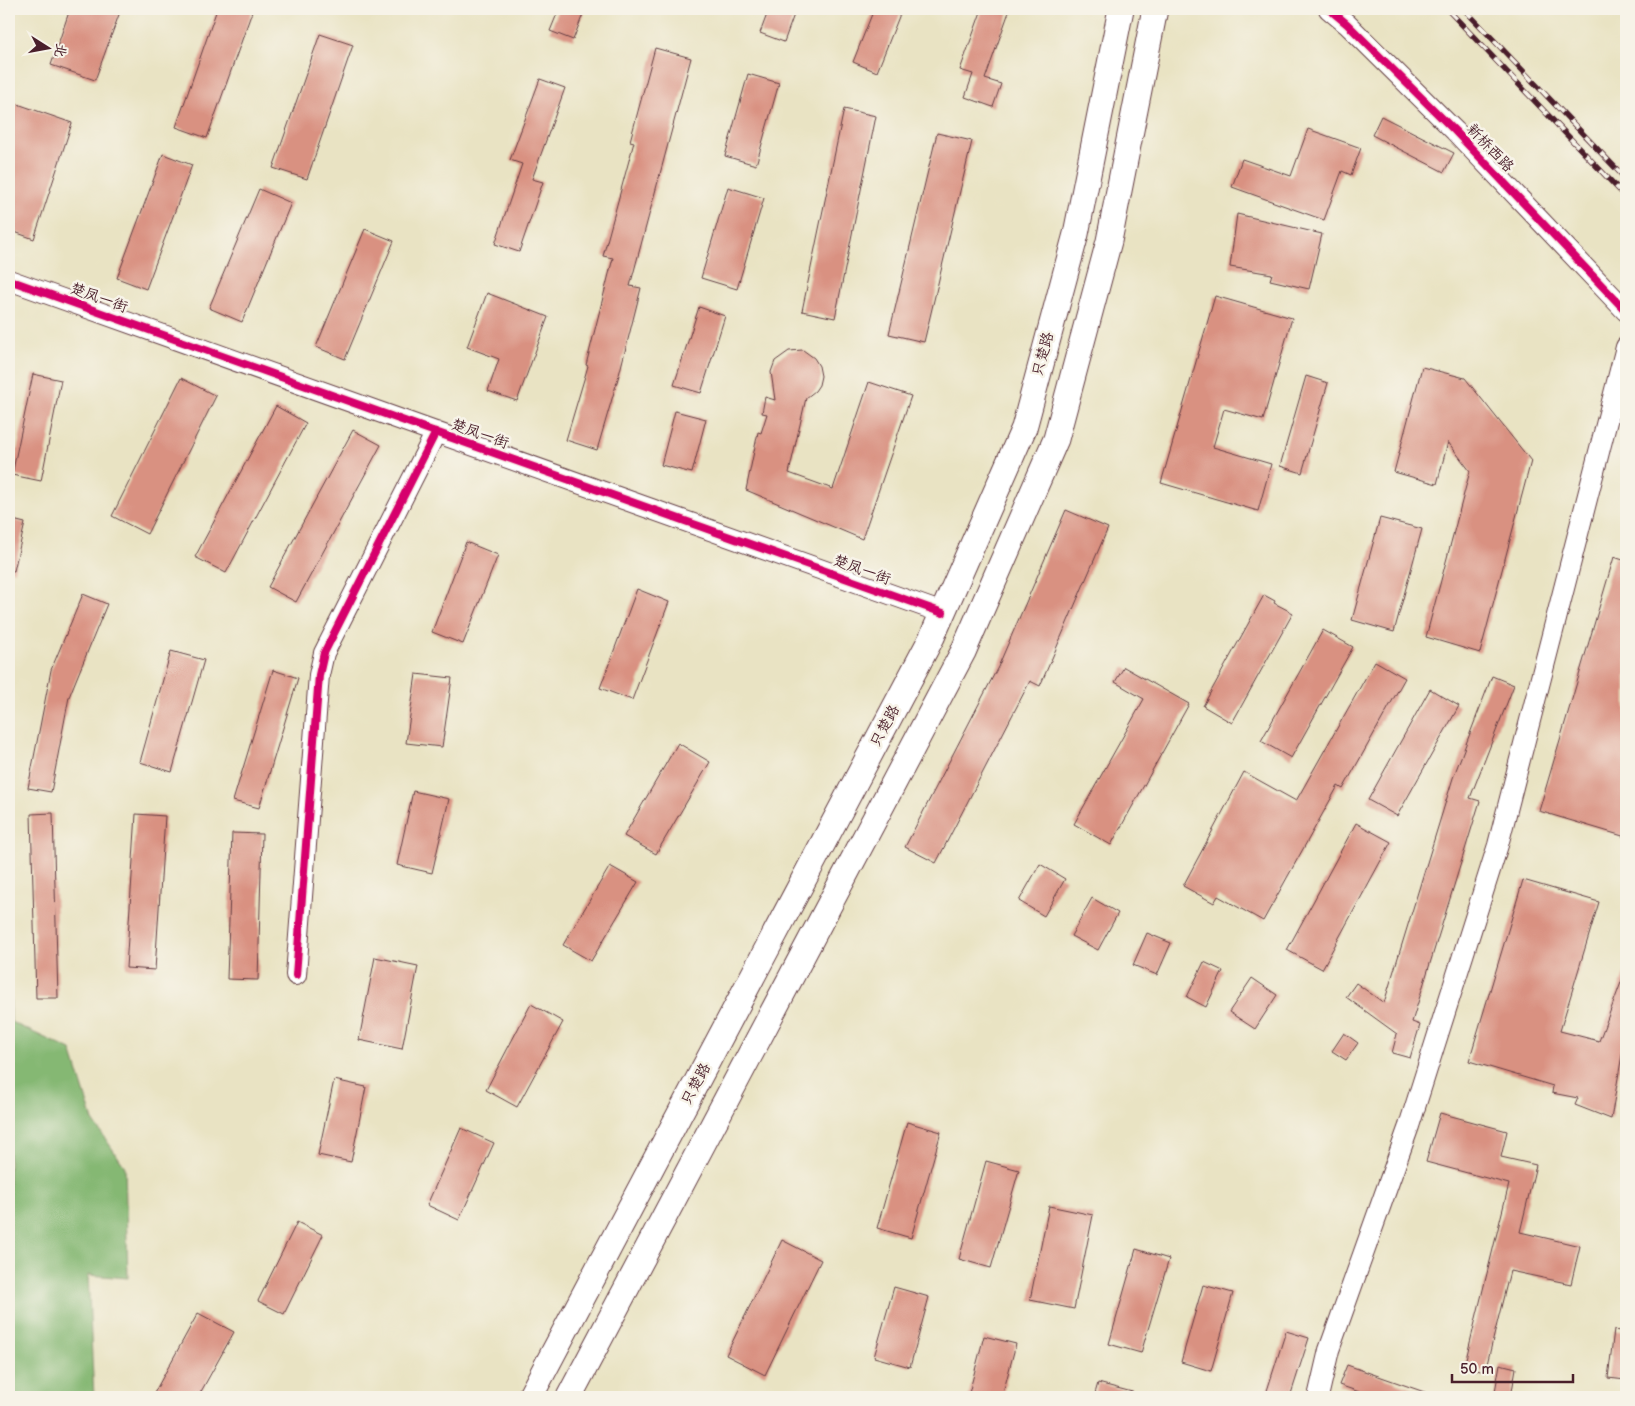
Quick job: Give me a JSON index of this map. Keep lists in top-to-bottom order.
{
  "streets": {
    "main road": ["只楚路"],
    "street": ["新桥西路", "楚凤一街"]
  },
  "crossings": [
    ["楚凤一街", "只楚路"]
  ],
  "scale_bar": "50 m",
  "north": "right"
}
